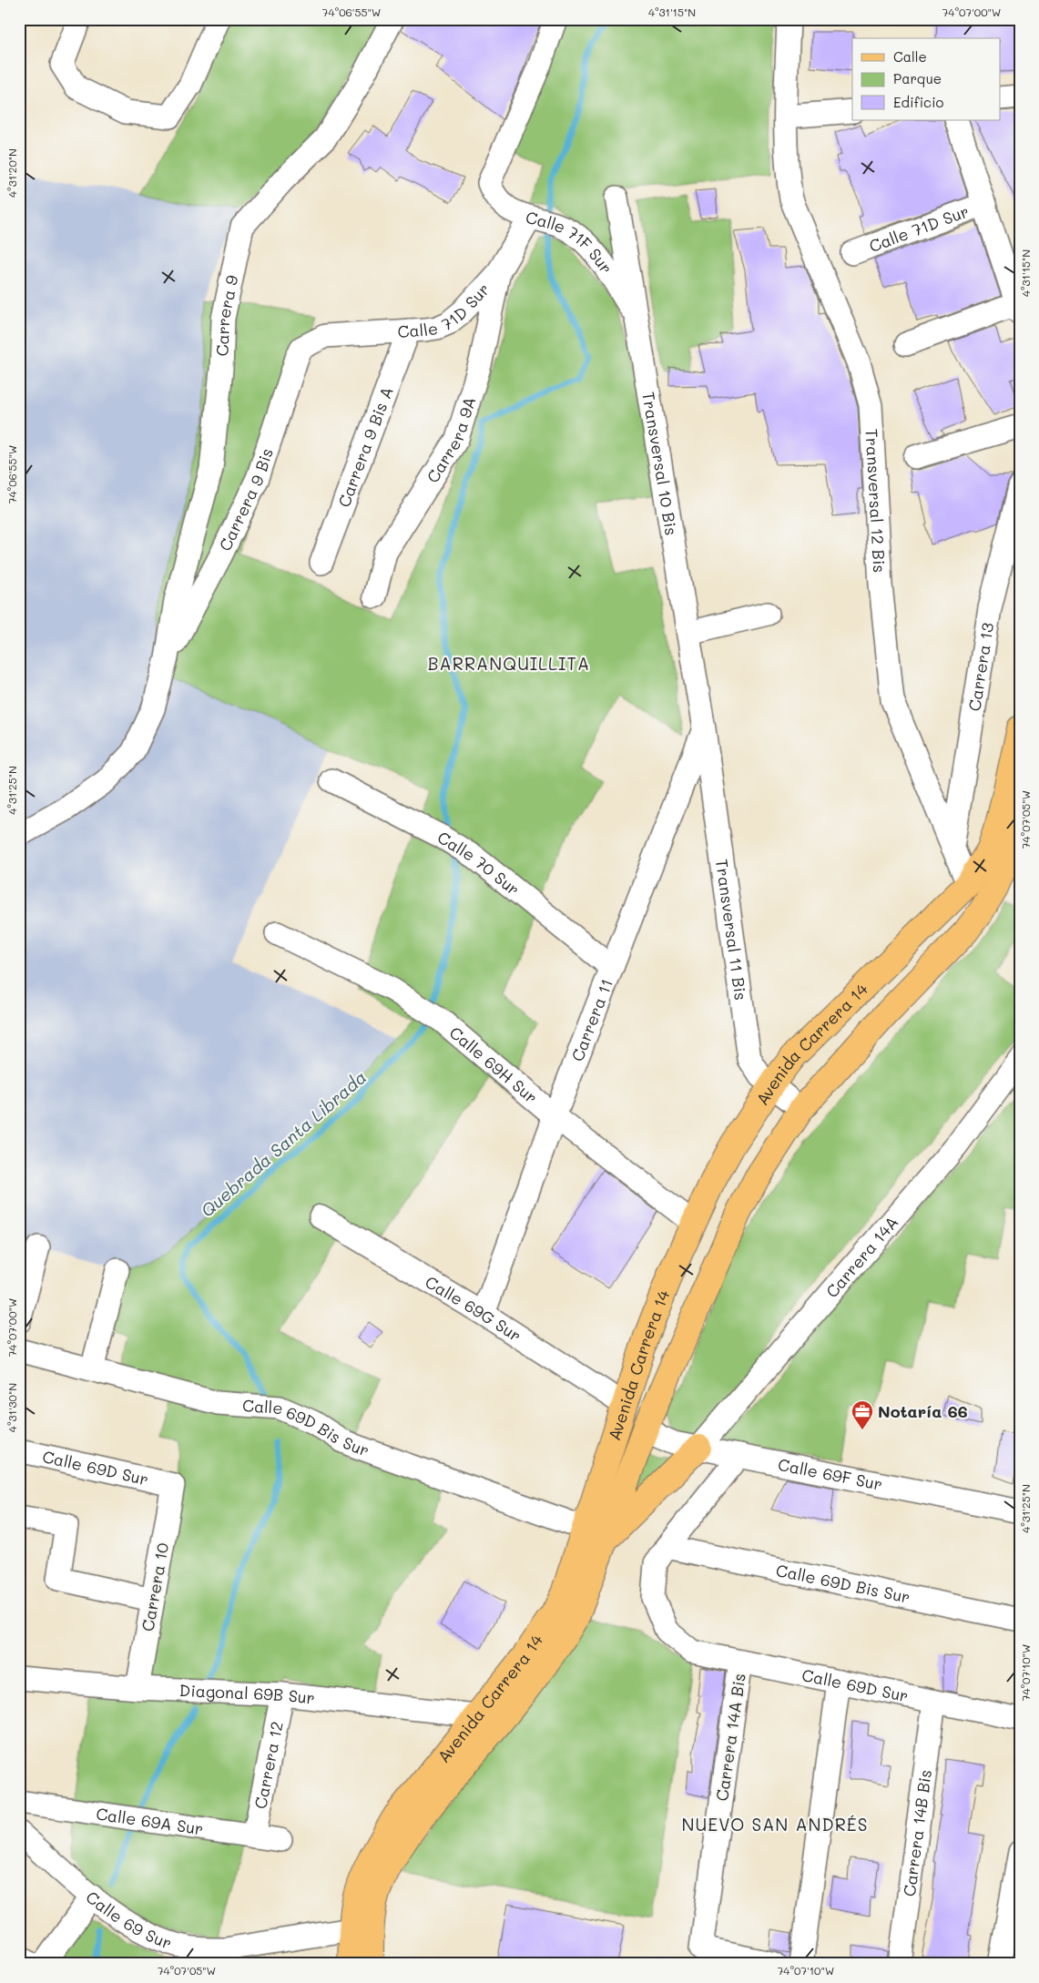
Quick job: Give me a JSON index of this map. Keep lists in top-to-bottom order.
{
  "streets": {
    "main road": ["Avenida Carrera 14"],
    "street": [
      "Calle 71D Sur",
      "Calle 71F Sur",
      "Carrera 9",
      "Carrera 9A",
      "Carrera 9 Bis A",
      "Transversal 10 Bis",
      "Carrera 9 Bis",
      "Transversal 12 Bis",
      "Carrera 13",
      "Calle 70 Sur",
      "Transversal 11 Bis",
      "Carrera 11",
      "Calle 69H Sur",
      "Carrera 14A",
      "Calle 69G Sur",
      "Calle 69D Bis Sur",
      "Calle 69D Sur",
      "Calle 69F Sur",
      "Carrera 10",
      "Diagonal 69B Sur",
      "Carrera 14A Bis",
      "Carrera 12",
      "Calle 69A Sur",
      "Carrera 14B Bis",
      "Calle 69 Sur"
    ]
  },
  "crossings": [
    ["Calle 71D Sur", "Calle 71F Sur"],
    ["Calle 71D Sur", "Carrera 9A"],
    ["Calle 71D Sur", "Carrera 9 Bis A"],
    ["Calle 71D Sur", "Carrera 9 Bis"],
    ["Calle 71F Sur", "Transversal 10 Bis"],
    ["Carrera 9", "Carrera 9 Bis"],
    ["Transversal 10 Bis", "Transversal 11 Bis"],
    ["Transversal 10 Bis", "Carrera 11"],
    ["Transversal 12 Bis", "Carrera 13"],
    ["Transversal 12 Bis", "Avenida Carrera 14"],
    ["Calle 70 Sur", "Carrera 11"],
    ["Transversal 11 Bis", "Carrera 11"],
    ["Transversal 11 Bis", "Avenida Carrera 14"],
    ["Carrera 11", "Calle 69H Sur"],
    ["Carrera 11", "Calle 69G Sur"],
    ["Avenida Carrera 14", "Calle 69H Sur"],
    ["Avenida Carrera 14", "Calle 69G Sur"],
    ["Avenida Carrera 14", "Calle 69D Bis Sur"],
    ["Avenida Carrera 14", "Calle 69F Sur"],
    ["Avenida Carrera 14", "Diagonal 69B Sur"],
    ["Avenida Carrera 14", "Calle 69 Sur"],
    ["Carrera 14A", "Calle 69F Sur"],
    ["Calle 69D Bis Sur", "Calle 69D Sur"],
    ["Calle 69D Sur", "Carrera 10"],
    ["Calle 69D Sur", "Carrera 14A Bis"],
    ["Calle 69D Sur", "Carrera 14B Bis"],
    ["Carrera 10", "Diagonal 69B Sur"],
    ["Diagonal 69B Sur", "Carrera 12"],
    ["Carrera 12", "Calle 69A Sur"]
  ],
  "districts": ["BARRANQUILLITA", "NUEVO SAN ANDRÉS"],
  "water": ["Quebrada Santa Librada"],
  "places": {
    "office": ["Notaría 66"]
  },
  "legend": ["Calle", "Parque", "Edificio"],
  "coordinates": [
    "74°06'55\"W",
    "4°31'15\"N",
    "74°07'00\"W",
    "4°31'20\"N",
    "4°31'25\"N",
    "74°07'05\"W",
    "4°31'30\"N",
    "74°07'10\"W"
  ]
}
